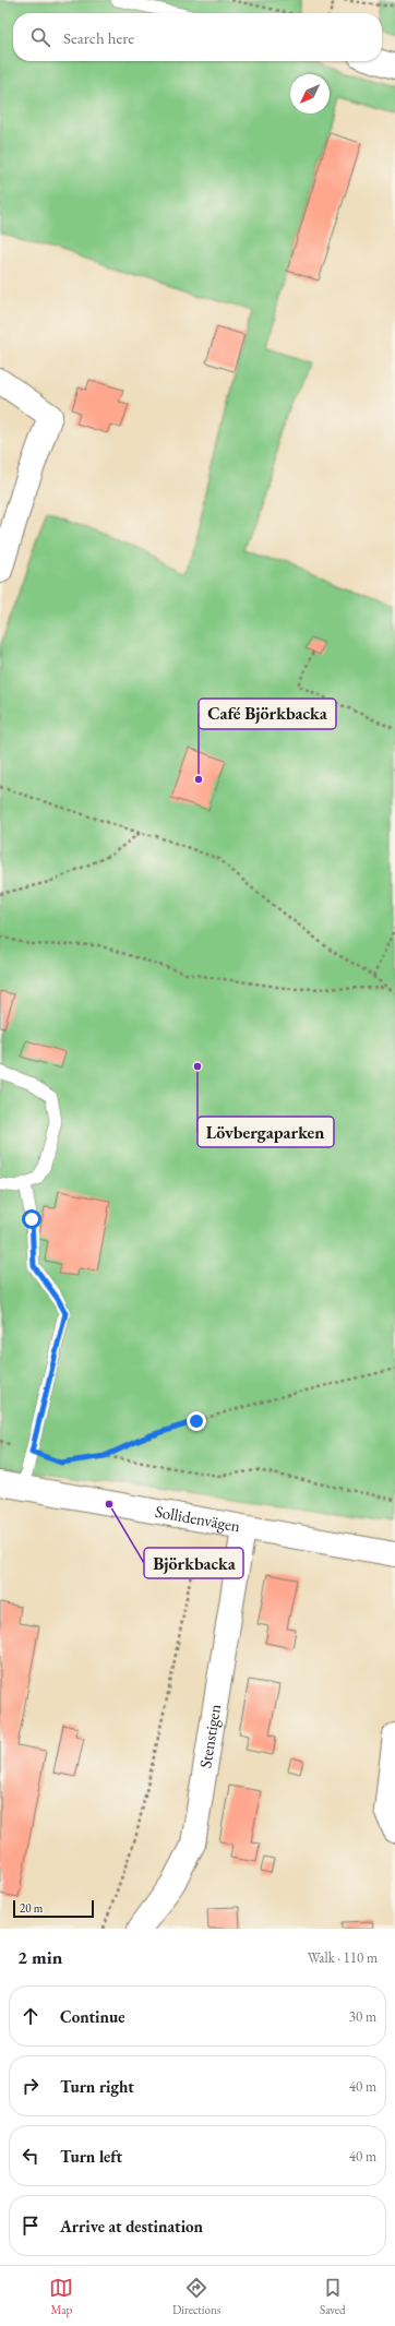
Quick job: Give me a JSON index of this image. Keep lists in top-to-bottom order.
{
  "streets": {
    "street": ["Sollidenvägen", "Stenstigen"]
  },
  "crossings": [
    ["Sollidenvägen", "Stenstigen"]
  ],
  "places": ["Café Björkbacka", "Lövbergaparken", "Björkbacka"],
  "scale_bar": "20 m",
  "north": "bottom left",
  "page": {
    "search": "Search here",
    "scale": "20 m",
    "heading": ["2 min", "Walk · 110 m"],
    "list": [
      ["Continue", "30 m"],
      ["Turn right", "40 m"],
      ["Turn left", "40 m"],
      "Arrive at destination"
    ],
    "nav": ["Map", "Directions", "Saved"]
  }
}
